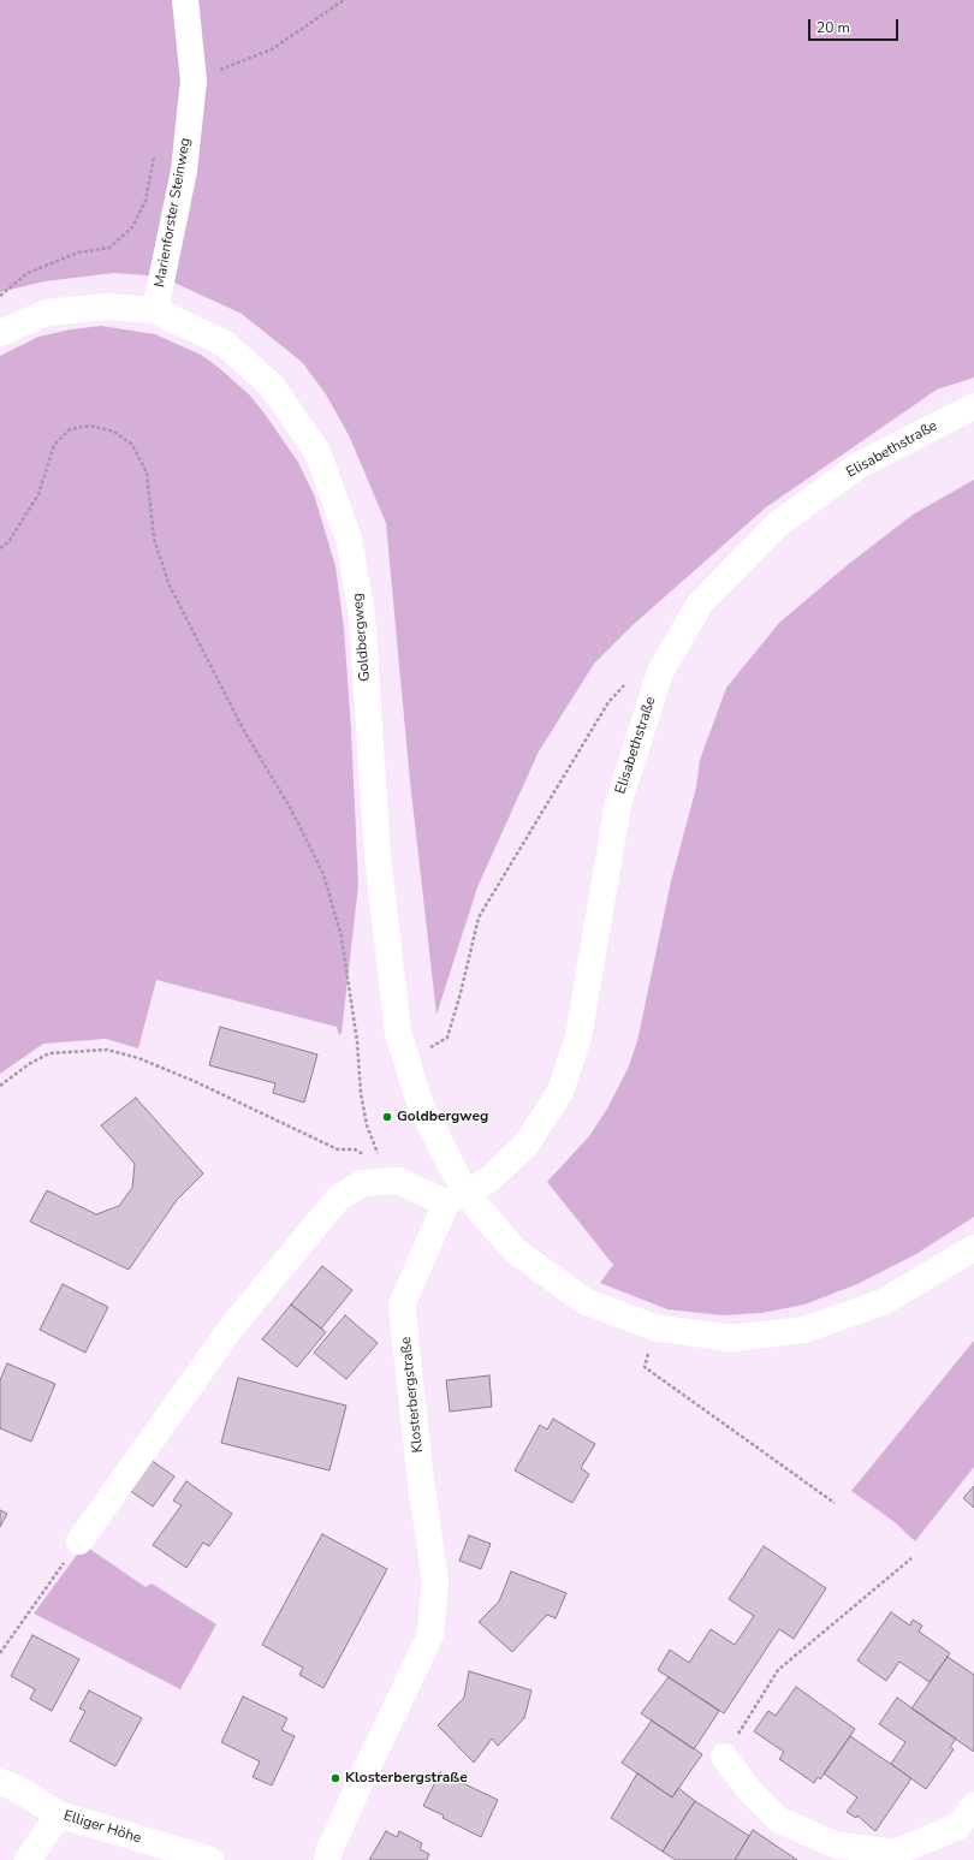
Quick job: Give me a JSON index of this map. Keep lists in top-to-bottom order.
{
  "streets": {
    "street": [
      "Marienforster Steinweg",
      "Elisabethstraße",
      "Goldbergweg",
      "Klosterbergstraße",
      "Elliger Höhe"
    ]
  },
  "crossings": [
    ["Marienforster Steinweg", "Goldbergweg"],
    ["Elisabethstraße", "Goldbergweg"],
    ["Elisabethstraße", "Klosterbergstraße"],
    ["Goldbergweg", "Klosterbergstraße"]
  ],
  "places": ["Goldbergweg", "Klosterbergstraße"],
  "scale_bar": "20 m"
}
